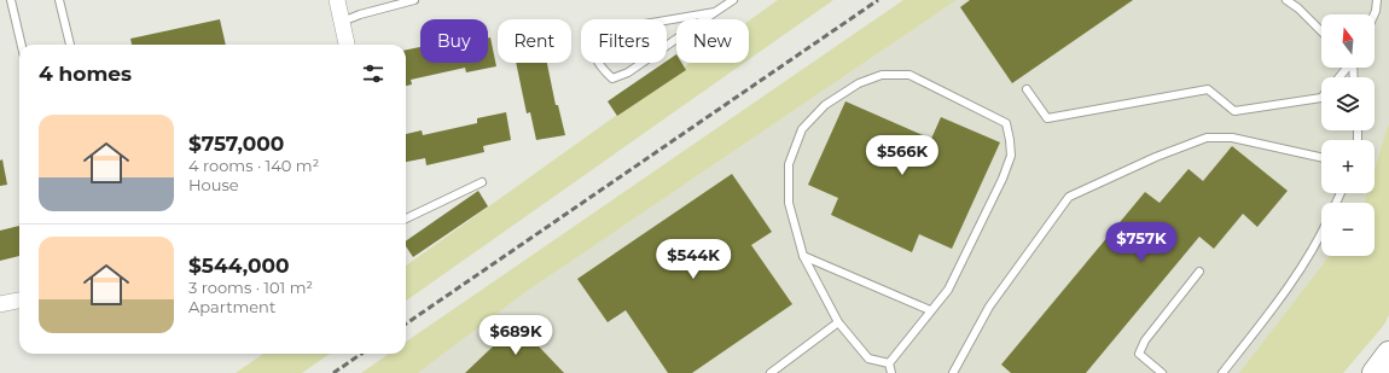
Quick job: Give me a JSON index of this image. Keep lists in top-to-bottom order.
{
  "north": "top",
  "page": {
    "map_buttons": ["+", "−"],
    "chip": [
      "Buy",
      "Rent",
      "Filters",
      "New"
    ],
    "heading": "4 homes",
    "list": [
      {
        "name": "$757,000",
        "note": "4 rooms · 140 m² · House"
      },
      {
        "name": "$544,000",
        "note": "3 rooms · 101 m² · Apartment"
      }
    ],
    "price": [
      "$566K",
      "$757K",
      "$544K",
      "$689K"
    ]
  }
}
